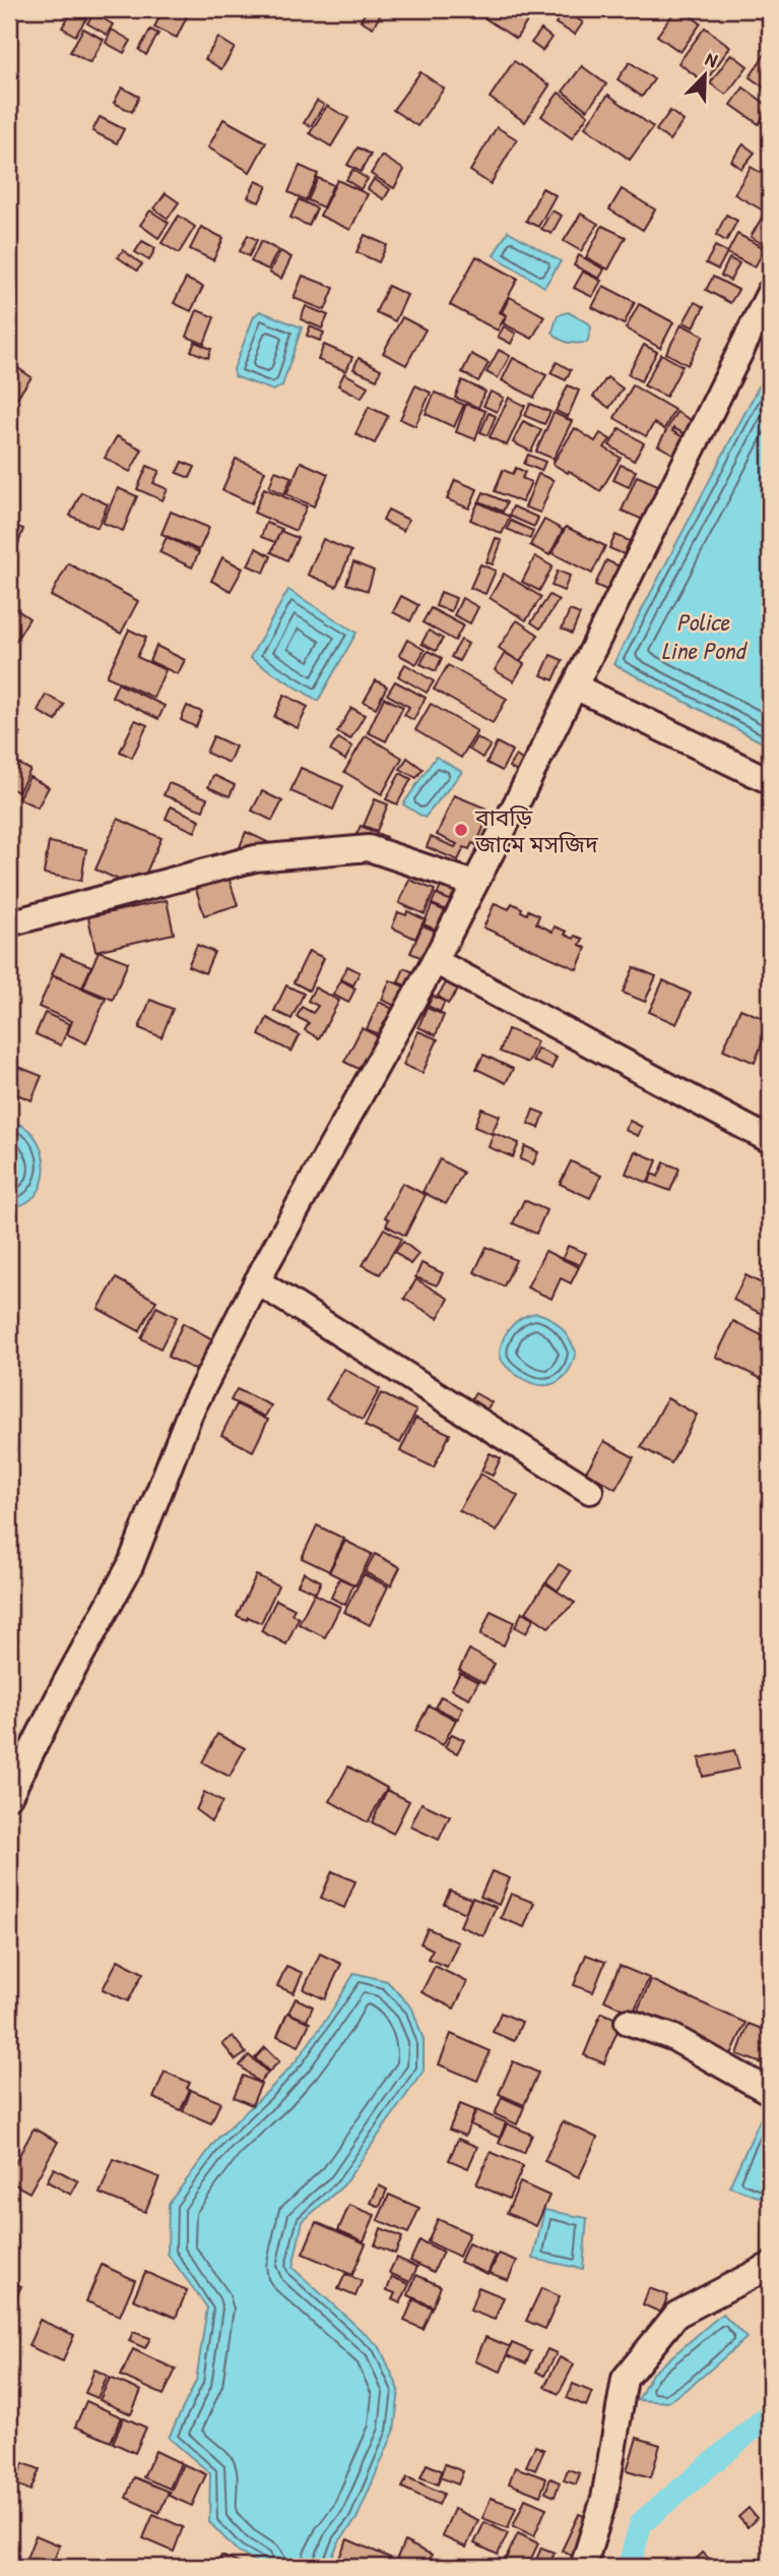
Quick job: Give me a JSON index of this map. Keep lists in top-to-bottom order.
{
  "water": ["Police Line Pond"],
  "places": ["বাবড়ি জামে মসজিদ"],
  "north": "top right"
}
